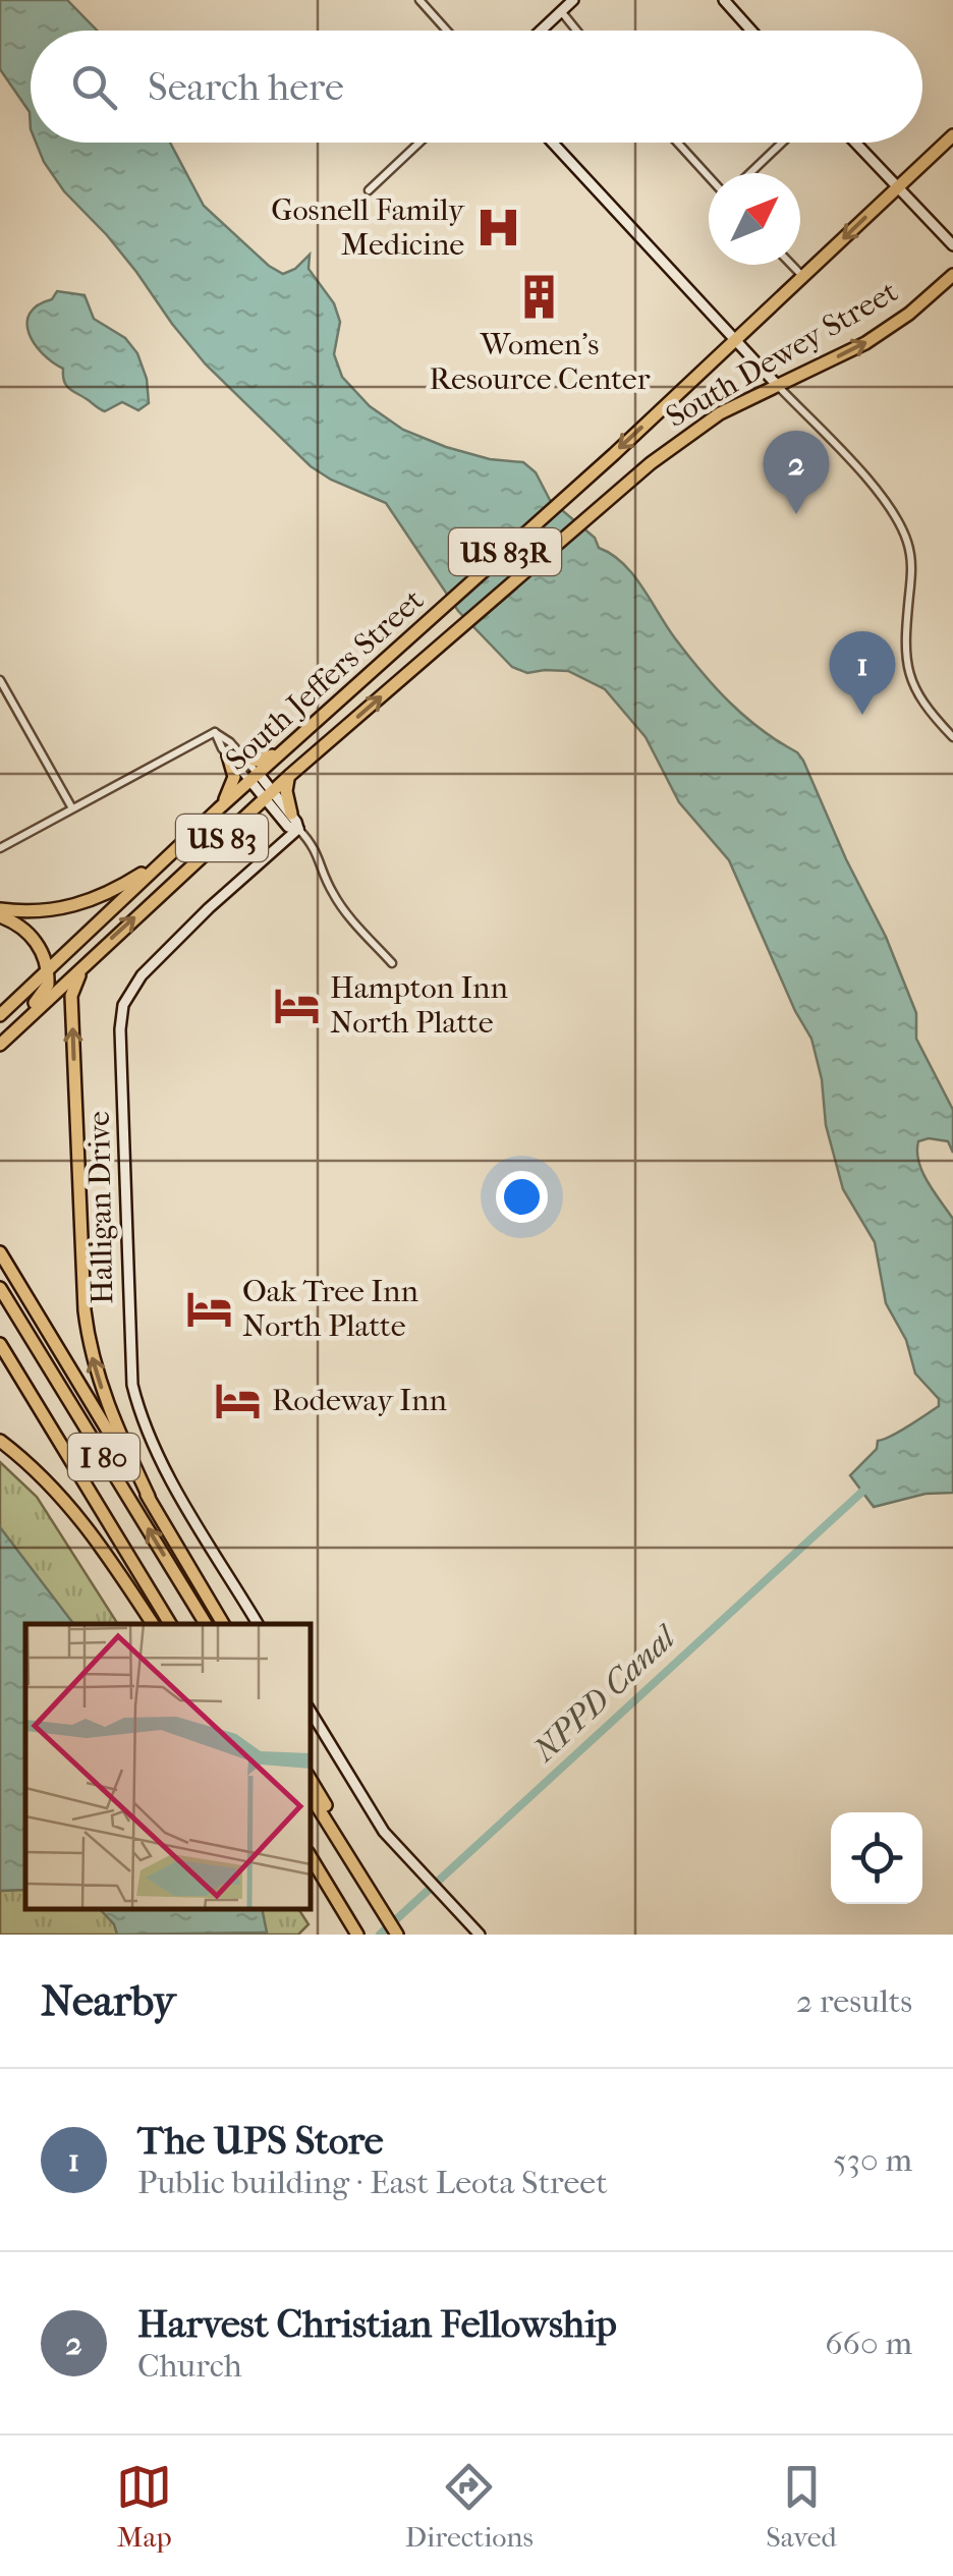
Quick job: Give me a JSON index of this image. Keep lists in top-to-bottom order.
{
  "streets": {
    "highway": [
      "South Dewey Street",
      "US 83R",
      "South Jeffers Street",
      "US 83",
      "I 80"
    ],
    "street": ["Halligan Drive"]
  },
  "crossings": [
    ["South Dewey Street", "South Jeffers Street"]
  ],
  "water": ["NPPD Canal"],
  "places": {
    "hospital": ["Gosnell Family Medicine"],
    "building": ["Women's Resource Center"],
    "hotel": ["Hampton Inn North Platte", "Oak Tree Inn North Platte", "Rodeway Inn"]
  },
  "north": "top right",
  "page": {
    "search": "Search here",
    "pins": ["2", "1"],
    "heading": ["Nearby", "2 results"],
    "list": [
      {
        "mark": "1",
        "name": "The UPS Store",
        "note": "Public building · East Leota Street",
        "value": "530 m"
      },
      {
        "mark": "2",
        "name": "Harvest Christian Fellowship",
        "note": "Church",
        "value": "660 m"
      }
    ],
    "nav": ["Map", "Directions", "Saved"]
  }
}
